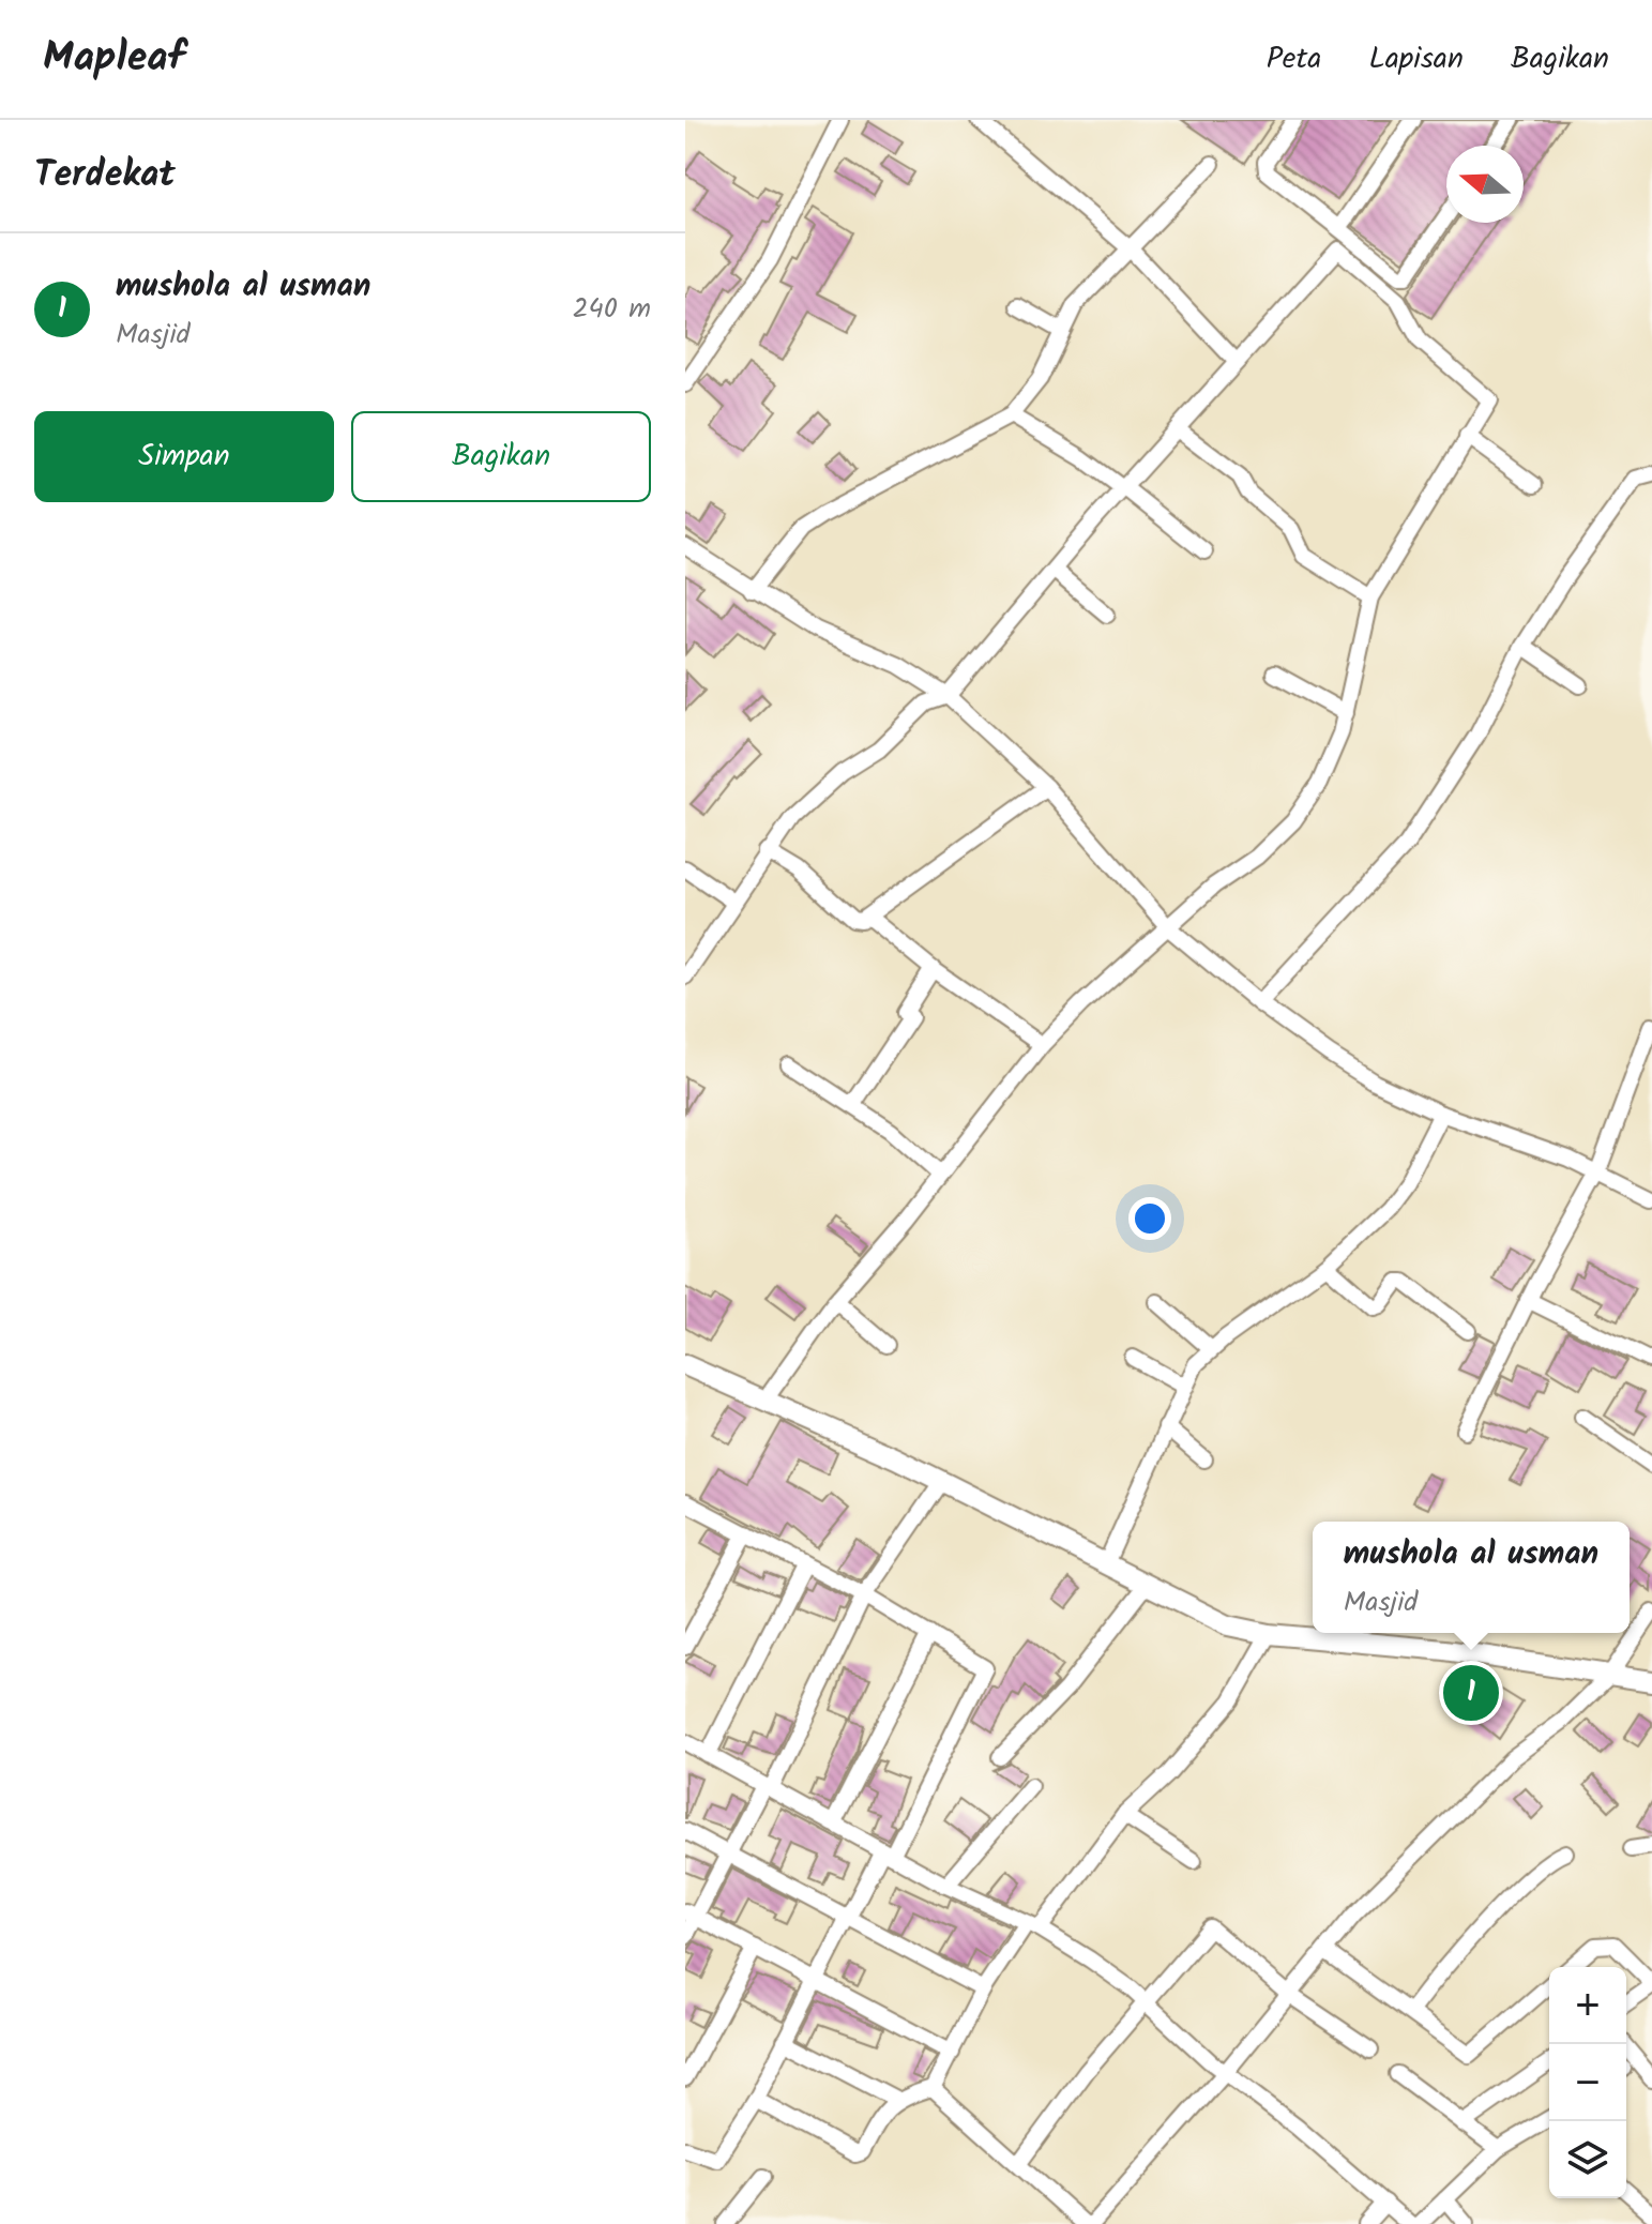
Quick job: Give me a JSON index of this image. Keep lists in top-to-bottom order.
{
  "north": "left",
  "page": {
    "header": "Mapleaf",
    "nav": ["Peta", "Lapisan", "Bagikan"],
    "heading": "Terdekat",
    "list": [
      {
        "mark": "1",
        "name": "mushola al usman",
        "note": "Masjid",
        "value": "240 m"
      }
    ],
    "buttons": ["Simpan", "Bagikan"],
    "popup": ["mushola al usman", "Masjid"],
    "pins": "1",
    "map_buttons": ["+", "−"]
  }
}
